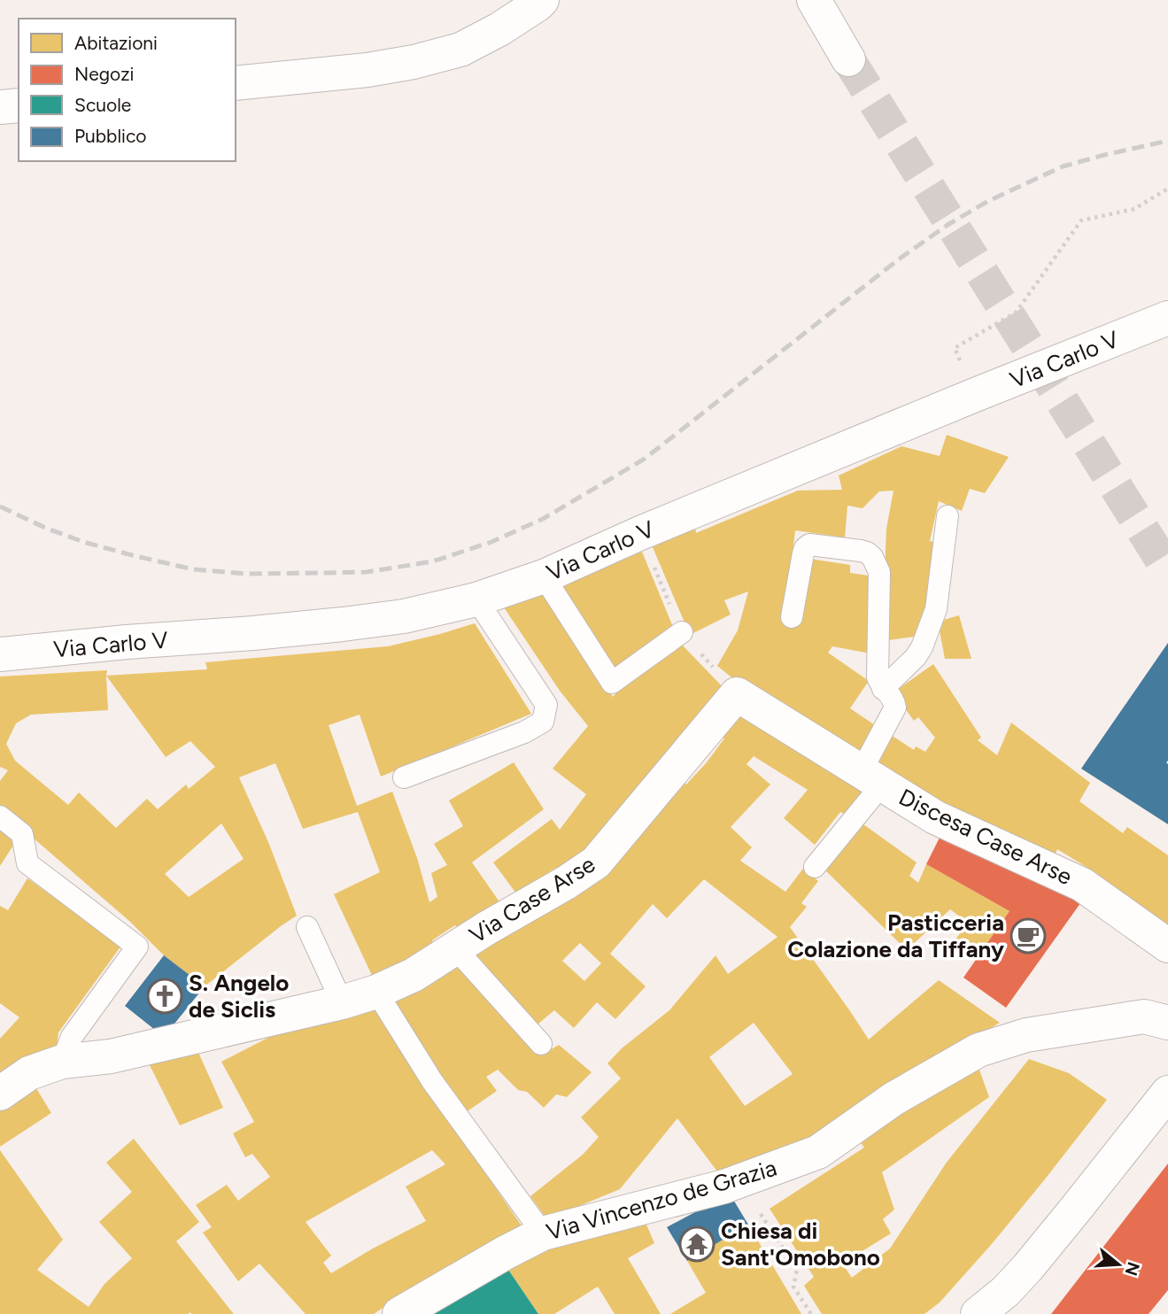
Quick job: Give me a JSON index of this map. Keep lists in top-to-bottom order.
{
  "streets": {
    "street": [
      "Via Carlo V",
      "Discesa Case Arse",
      "Via Case Arse",
      "Via Vincenzo de Grazia"
    ]
  },
  "crossings": [
    ["Discesa Case Arse", "Via Case Arse"]
  ],
  "places": {
    "cafe": ["Pasticceria Colazione da Tiffany"],
    "church": ["S. Angelo de Siclis"],
    "temple": ["Chiesa di Sant'Omobono"]
  },
  "legend": [
    "Abitazioni",
    "Negozi",
    "Scuole",
    "Pubblico"
  ],
  "north": "right"
}
